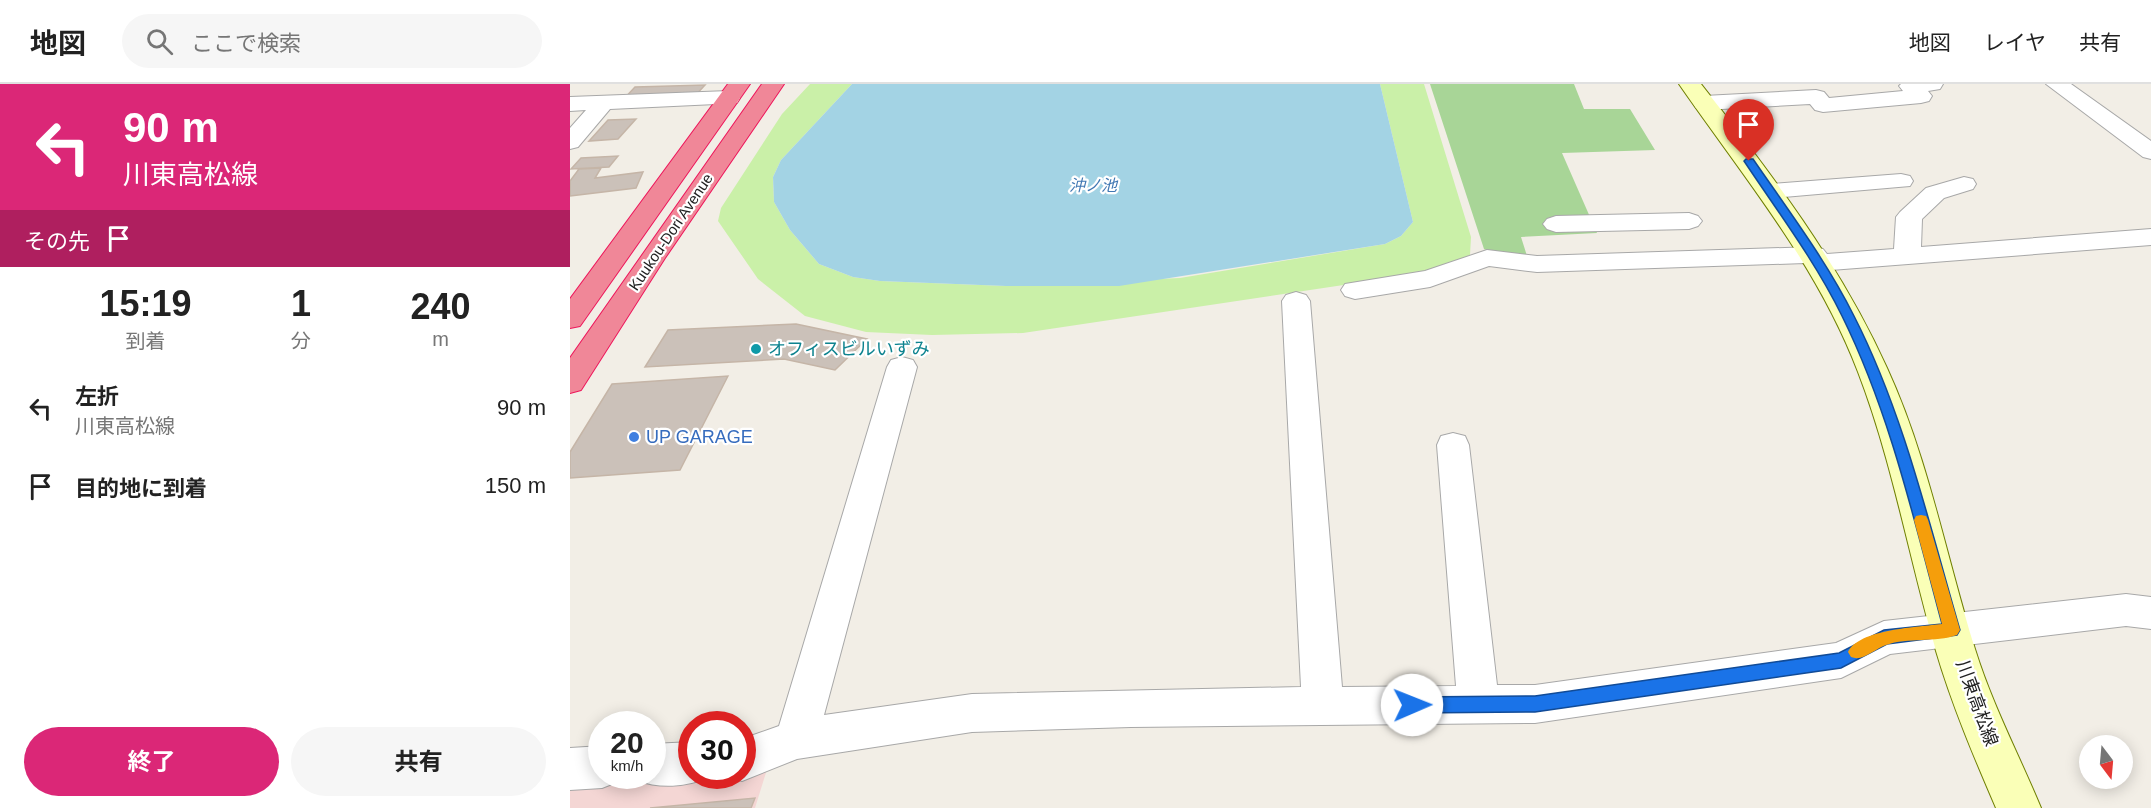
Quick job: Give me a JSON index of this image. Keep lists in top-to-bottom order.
{
  "streets": {
    "highway": ["Kuukou-Dori Avenue"],
    "main road": ["川東高松線"]
  },
  "water": ["沖ノ池"],
  "places": ["オフィスビルいずみ", "UP GARAGE"],
  "north": "bottom",
  "page": {
    "header": "地図",
    "search": "ここで検索",
    "nav": ["地図", "レイヤ", "共有"],
    "turn": ["90 m", "川東高松線"],
    "then": "その先",
    "eta": [
      "15:19",
      "到着",
      "1",
      "分",
      "240",
      "m"
    ],
    "list": [
      {
        "name": "左折",
        "note": "川東高松線",
        "value": "90 m"
      },
      {
        "name": "目的地に到着",
        "value": "150 m"
      }
    ],
    "speed": "20 km/h",
    "limit": "30",
    "buttons": ["終了", "共有"]
  }
}
